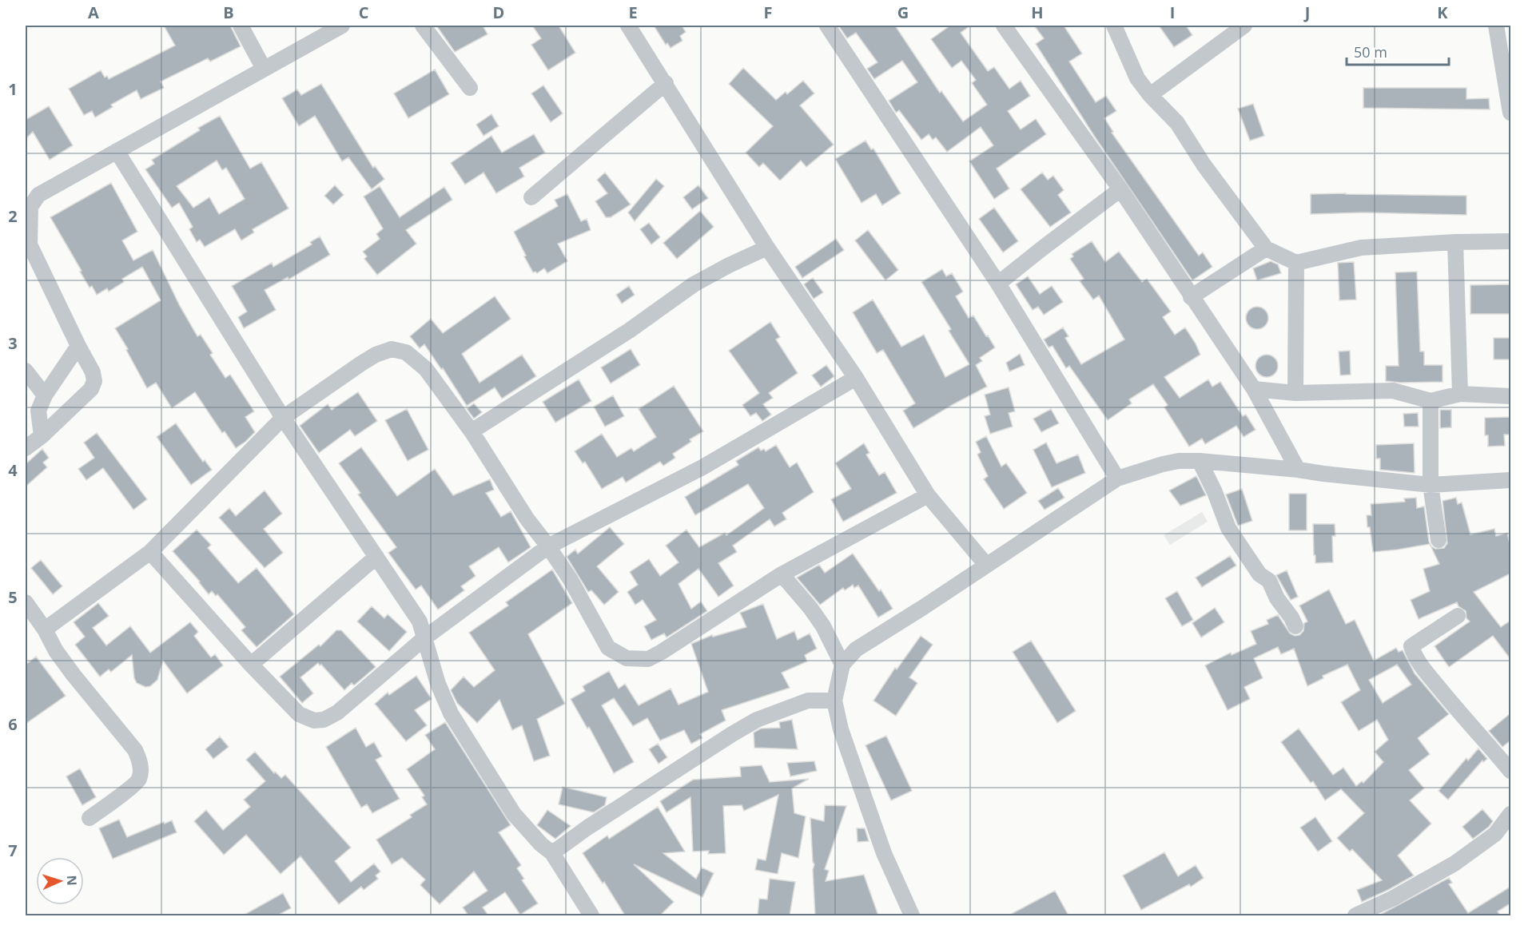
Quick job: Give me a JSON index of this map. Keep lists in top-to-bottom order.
{
  "scale_bar": "50 m",
  "north": "right",
  "grid": {
    "columns": [
      "A",
      "B",
      "C",
      "D",
      "E",
      "F",
      "G",
      "H",
      "I",
      "J",
      "K"
    ],
    "rows": [
      "1",
      "2",
      "3",
      "4",
      "5",
      "6",
      "7"
    ]
  }
}
